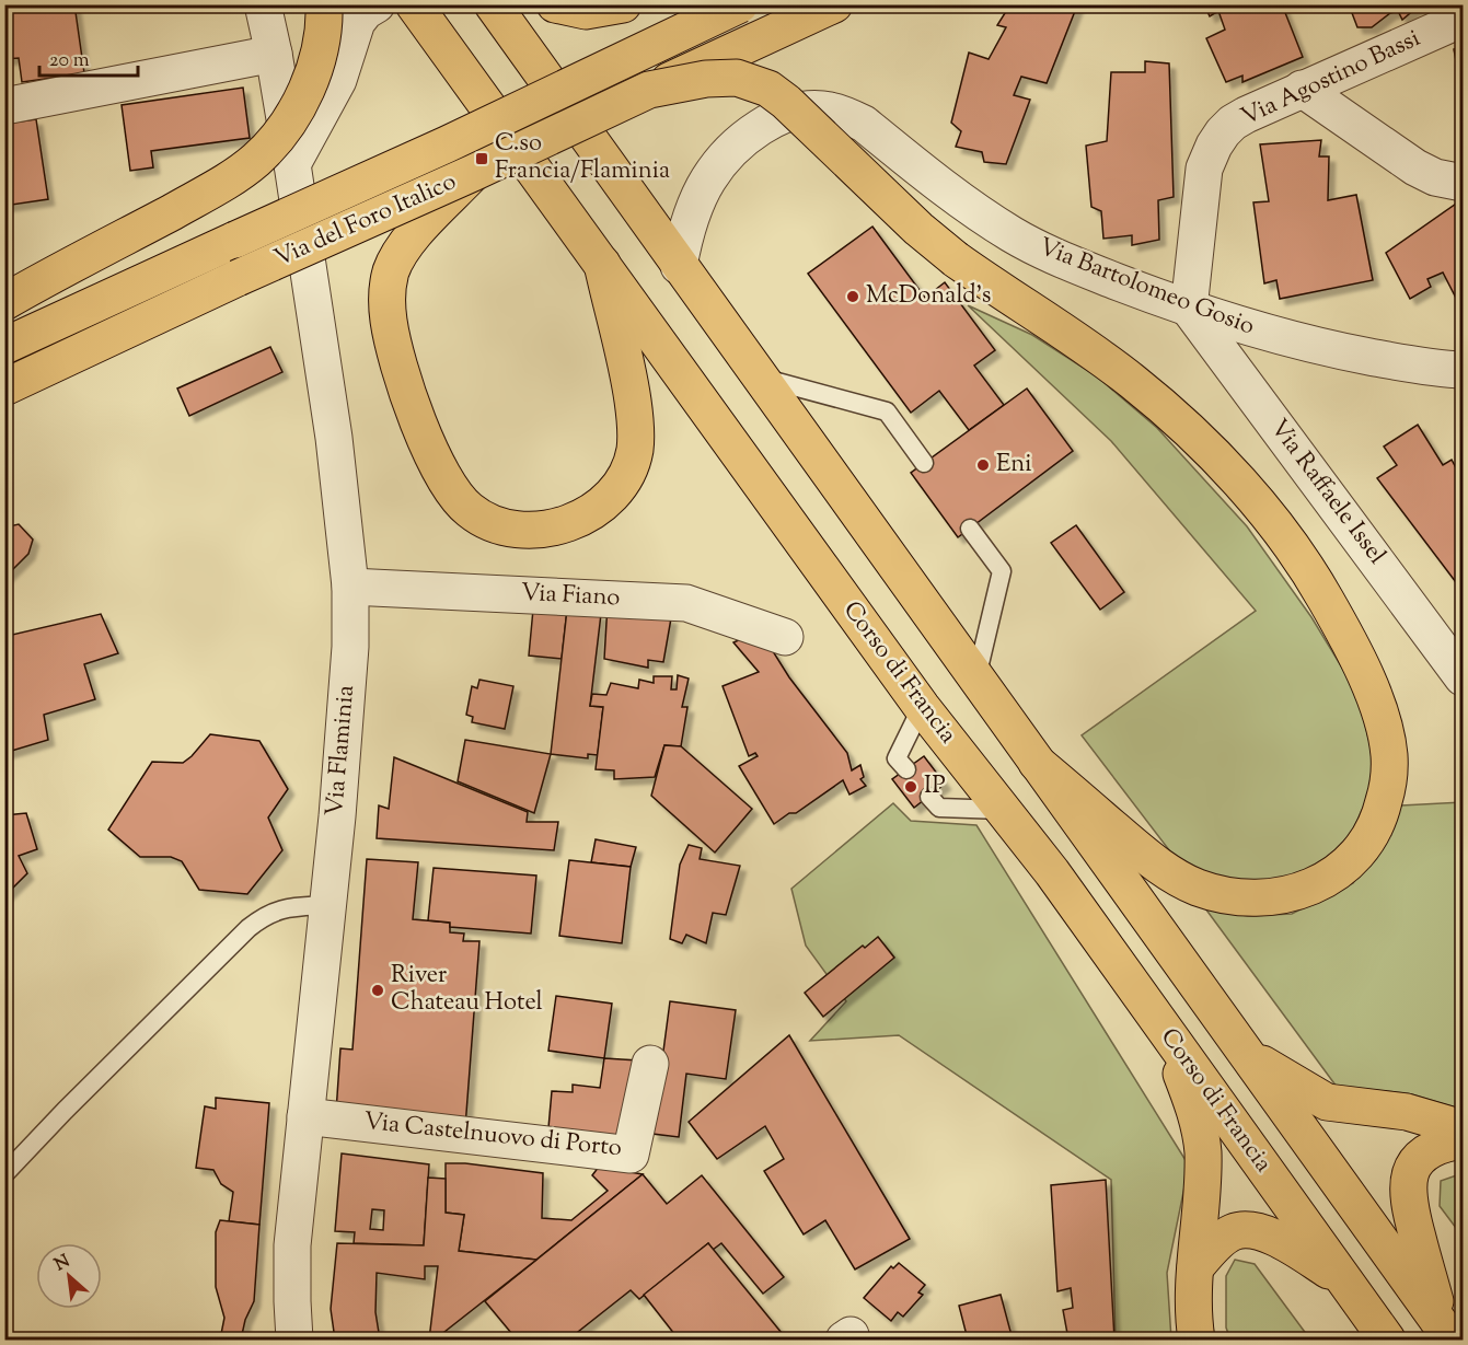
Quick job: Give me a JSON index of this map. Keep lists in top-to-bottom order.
{
  "streets": {
    "main road": ["Via del Foro Italico", "Corso di Francia"],
    "street": [
      "Via Agostino Bassi",
      "Via Bartolomeo Gosio",
      "Via Raffaele Issel",
      "Via Fiano",
      "Via Flaminia",
      "Via Castelnuovo di Porto"
    ]
  },
  "crossings": [
    ["Via Agostino Bassi", "Via Bartolomeo Gosio"],
    ["Via Agostino Bassi", "Via Raffaele Issel"],
    ["Via Bartolomeo Gosio", "Via Raffaele Issel"],
    ["Via Fiano", "Via Flaminia"],
    ["Via Flaminia", "Via Castelnuovo di Porto"]
  ],
  "places": {
    "transit": ["C.so Francia/Flaminia"],
    "other": [
      "McDonald's",
      "Eni",
      "IP",
      "River Chateau Hotel"
    ]
  },
  "scale_bar": "20 m",
  "north": "top left"
}
